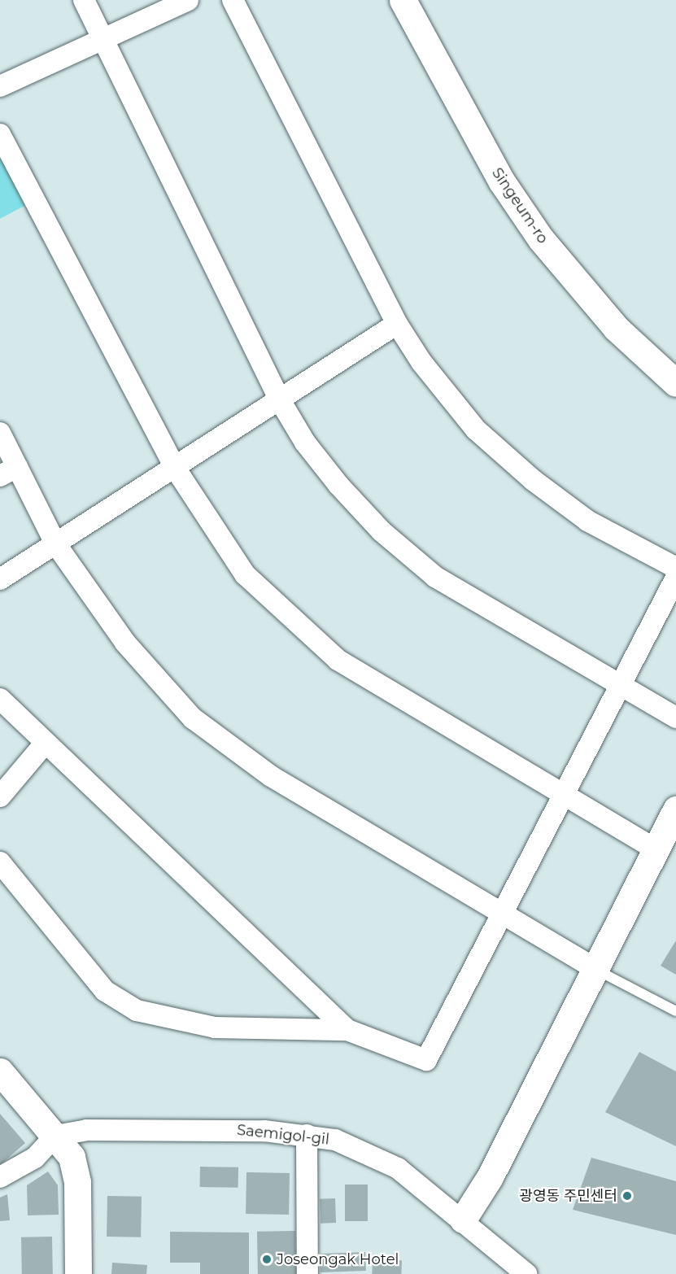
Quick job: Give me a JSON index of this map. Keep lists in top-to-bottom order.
{
  "streets": {
    "street": ["Singeum-ro", "Saemigol-gil"]
  },
  "places": ["광영동 주민센터", "Joseongak Hotel"]
}
